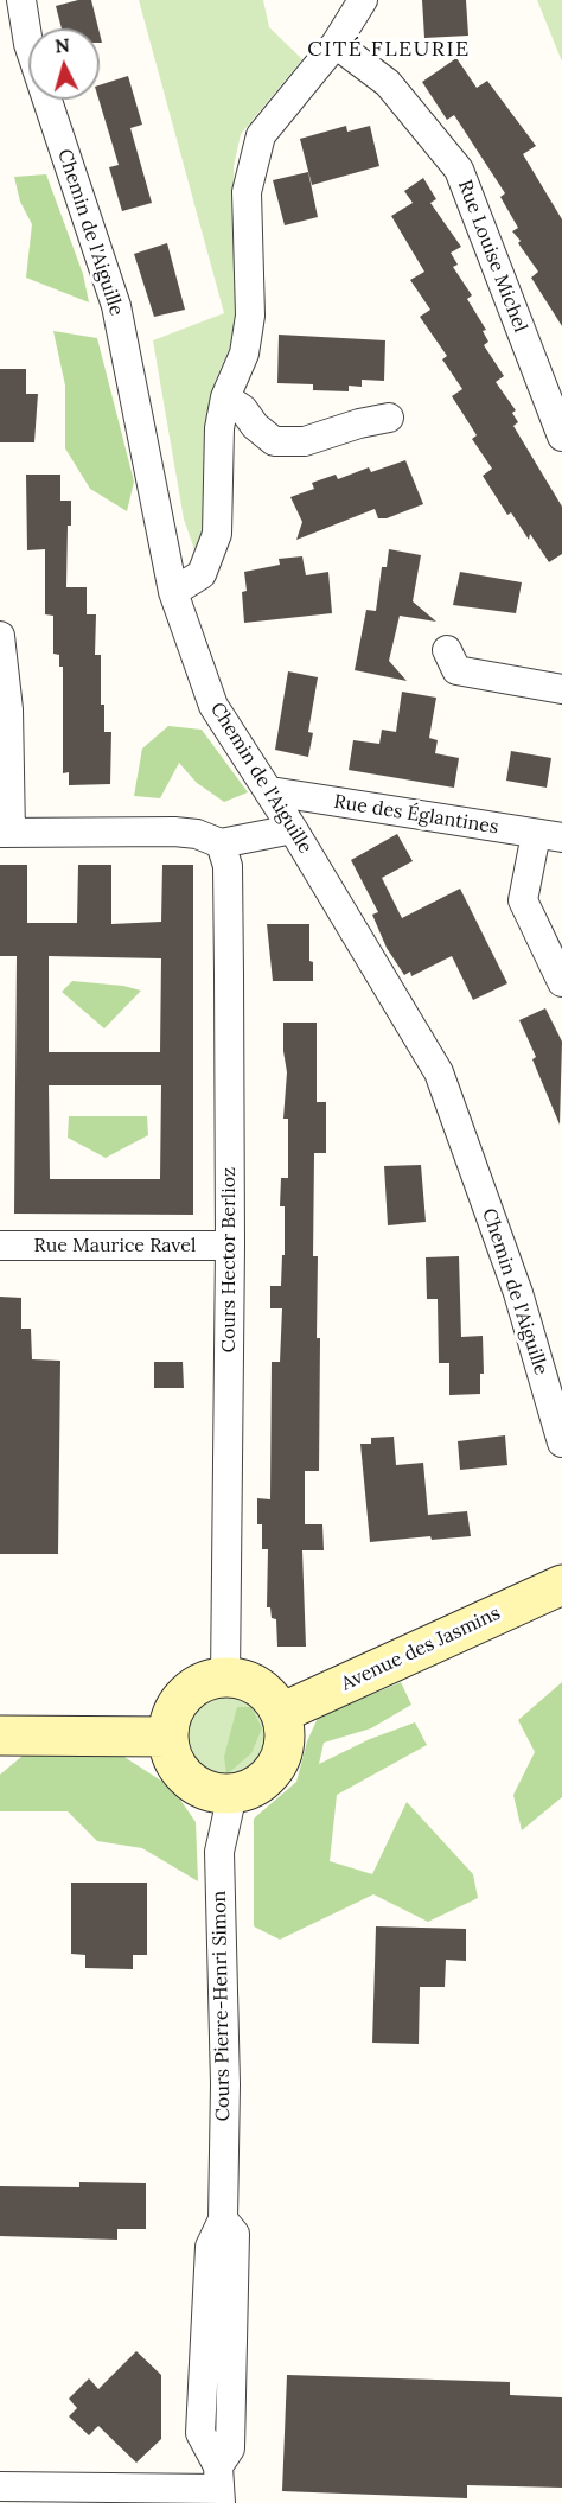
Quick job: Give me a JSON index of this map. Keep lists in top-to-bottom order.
{
  "streets": {
    "street": [
      "Chemin de l'Aiguille",
      "Rue Louise Michel",
      "Rue des Églantines",
      "Rue Maurice Ravel",
      "Cours Hector Berlioz",
      "Avenue des Jasmins",
      "Cours Pierre-Henri Simon"
    ]
  },
  "crossings": [
    ["Chemin de l'Aiguille", "Rue des Églantines"],
    ["Rue Maurice Ravel", "Cours Hector Berlioz"],
    ["Cours Hector Berlioz", "Avenue des Jasmins"],
    ["Cours Hector Berlioz", "Cours Pierre-Henri Simon"],
    ["Avenue des Jasmins", "Cours Pierre-Henri Simon"]
  ],
  "districts": ["CITÉ FLEURIE"],
  "north": "top"
}
